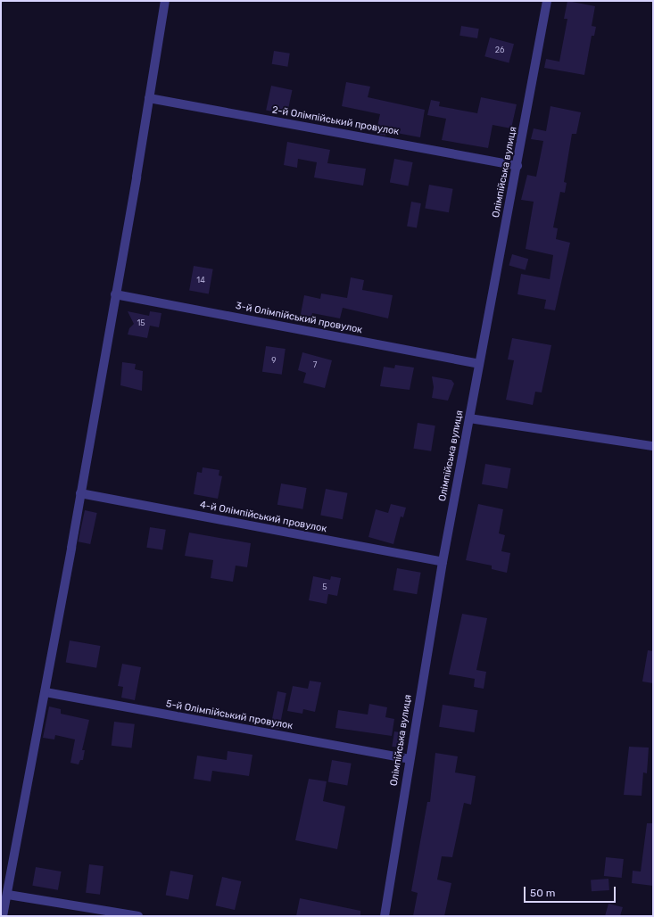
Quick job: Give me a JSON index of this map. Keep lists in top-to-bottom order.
{
  "streets": {
    "street": [
      "2-й Олімпійський провулок",
      "Олімпійська вулиця",
      "3-й Олімпійський провулок",
      "4-й Олімпійський провулок",
      "5-й Олімпійський провулок"
    ]
  },
  "crossings": [
    ["2-й Олімпійський провулок", "Олімпійська вулиця"],
    ["Олімпійська вулиця", "3-й Олімпійський провулок"],
    ["Олімпійська вулиця", "4-й Олімпійський провулок"],
    ["Олімпійська вулиця", "5-й Олімпійський провулок"]
  ],
  "house_numbers": [
    "26",
    "14",
    "15",
    "9",
    "7",
    "5"
  ],
  "scale_bar": "50 m"
}
